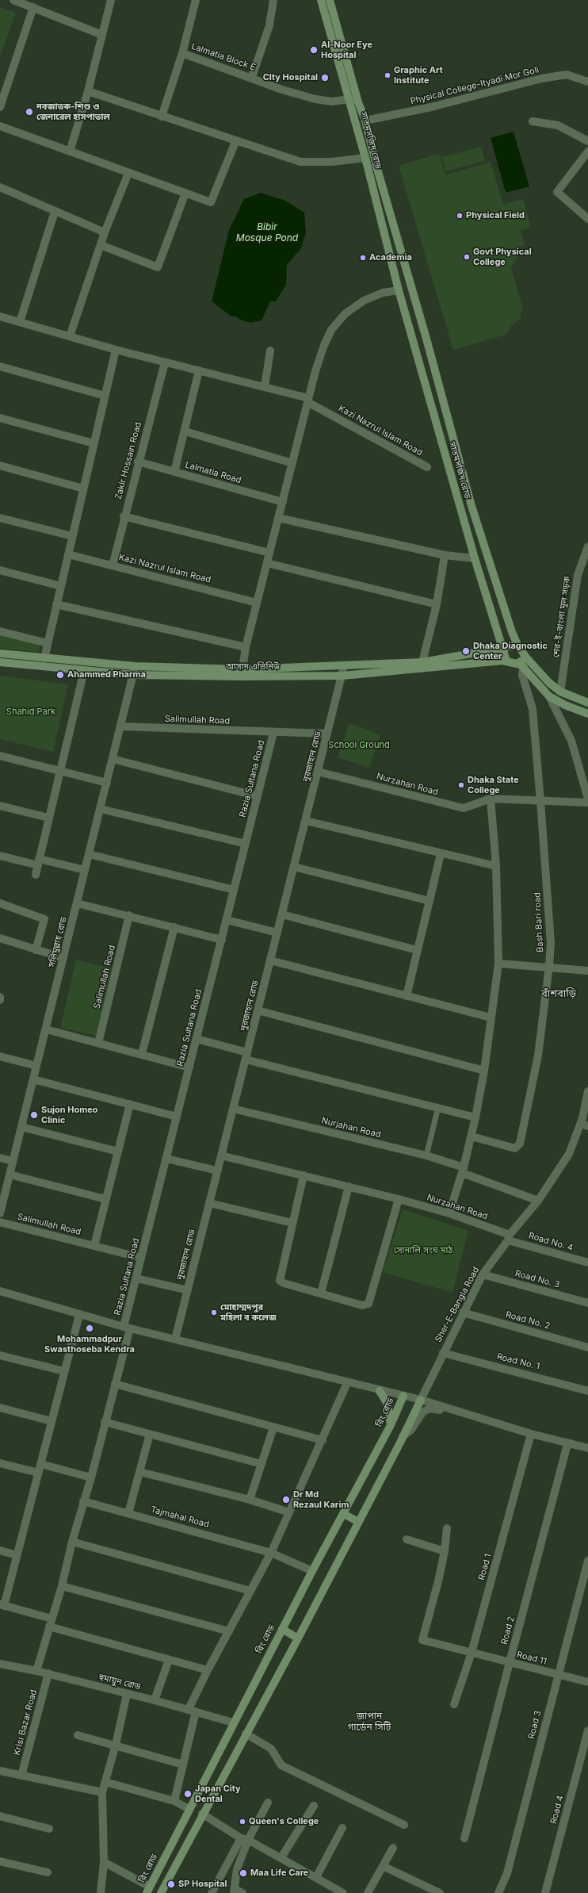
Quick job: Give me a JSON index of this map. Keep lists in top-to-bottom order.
{
  "streets": {
    "main road": ["সাতমসজিদ রোড", "আসাদ এভিনিউ", "রিং রোড"],
    "street": [
      "Lalmatia Block E",
      "Physical College-Ityadi Mor Goli",
      "Kazi Nazrul Islam Road",
      "Zakir Hossain Road",
      "Lalmatia Road",
      "শের-ই-বাংলা মূল সড়ক",
      "Salimullah Road",
      "নুরজাহান রোড",
      "Razia Sultana Road",
      "Nurzahan Road",
      "Bash Bari road",
      "সলিমুল্লাহ রোড",
      "Nurjahan Road",
      "Road No. 4",
      "Road No. 3",
      "Sher-E-Bangla Road",
      "Road No. 2",
      "Road No. 1",
      "Tajmahal Road",
      "Road 1",
      "Road 2",
      "Road 11",
      "হুমায়ুন রোড",
      "Krisi Bazar Road",
      "Road 3",
      "Road 4"
    ]
  },
  "crossings": [
    ["Lalmatia Block E", "সাতমসজিদ রোড"],
    ["Physical College-Ityadi Mor Goli", "সাতমসজিদ রোড"],
    ["সাতমসজিদ রোড", "শের-ই-বাংলা মূল সড়ক"],
    ["সাতমসজিদ রোড", "আসাদ এভিনিউ"],
    ["Kazi Nazrul Islam Road", "Zakir Hossain Road"],
    ["Zakir Hossain Road", "Lalmatia Road"],
    ["আসাদ এভিনিউ", "নুরজাহান রোড"],
    ["আসাদ এভিনিউ", "Bash Bari road"],
    ["আসাদ এভিনিউ", "সলিমুল্লাহ রোড"],
    ["Salimullah Road", "নুরজাহান রোড"],
    ["Salimullah Road", "Razia Sultana Road"],
    ["Salimullah Road", "সলিমুল্লাহ রোড"],
    ["নুরজাহান রোড", "Nurzahan Road"],
    ["নুরজাহান রোড", "Nurjahan Road"],
    ["Nurzahan Road", "Road No. 4"],
    ["Nurzahan Road", "Sher-E-Bangla Road"],
    ["Nurjahan Road", "Sher-E-Bangla Road"],
    ["Road No. 4", "Sher-E-Bangla Road"],
    ["Road No. 3", "Sher-E-Bangla Road"],
    ["Sher-E-Bangla Road", "Road No. 2"],
    ["Sher-E-Bangla Road", "Road No. 1"],
    ["রিং রোড", "Tajmahal Road"],
    ["রিং রোড", "হুমায়ুন রোড"],
    ["Road 1", "Road 11"],
    ["Road 2", "Road 11"],
    ["Road 11", "Road 3"],
    ["হুমায়ুন রোড", "Krisi Bazar Road"]
  ],
  "districts": ["বাঁশবাড়ি", "জাপান গার্ডেন সিটি"],
  "water": ["Bibir Mosque Pond"],
  "parks": ["Shahid Park", "School Ground", "সোনালি সংঘ মাঠ"],
  "places": [
    "Al-Noor Eye Hospital",
    "Graphic Art Institute",
    "CIty Hospital",
    "নবজাতক-শিশু ও জেনারেল হাসপাতাল",
    "Physical Field",
    "Govt Physical College",
    "Academia",
    "Dhaka Diagnostic Center",
    "Ahammed Pharma",
    "Dhaka State College",
    "Sujon Homeo Clinic",
    "মোহাম্মদপুর মহিলা ব কলেজ",
    "Mohammadpur Swasthoseba Kendra",
    "Dr Md Rezaul Karim",
    "Japan City Dental",
    "Queen's College",
    "Maa Life Care",
    "SP Hospital"
  ]
}
